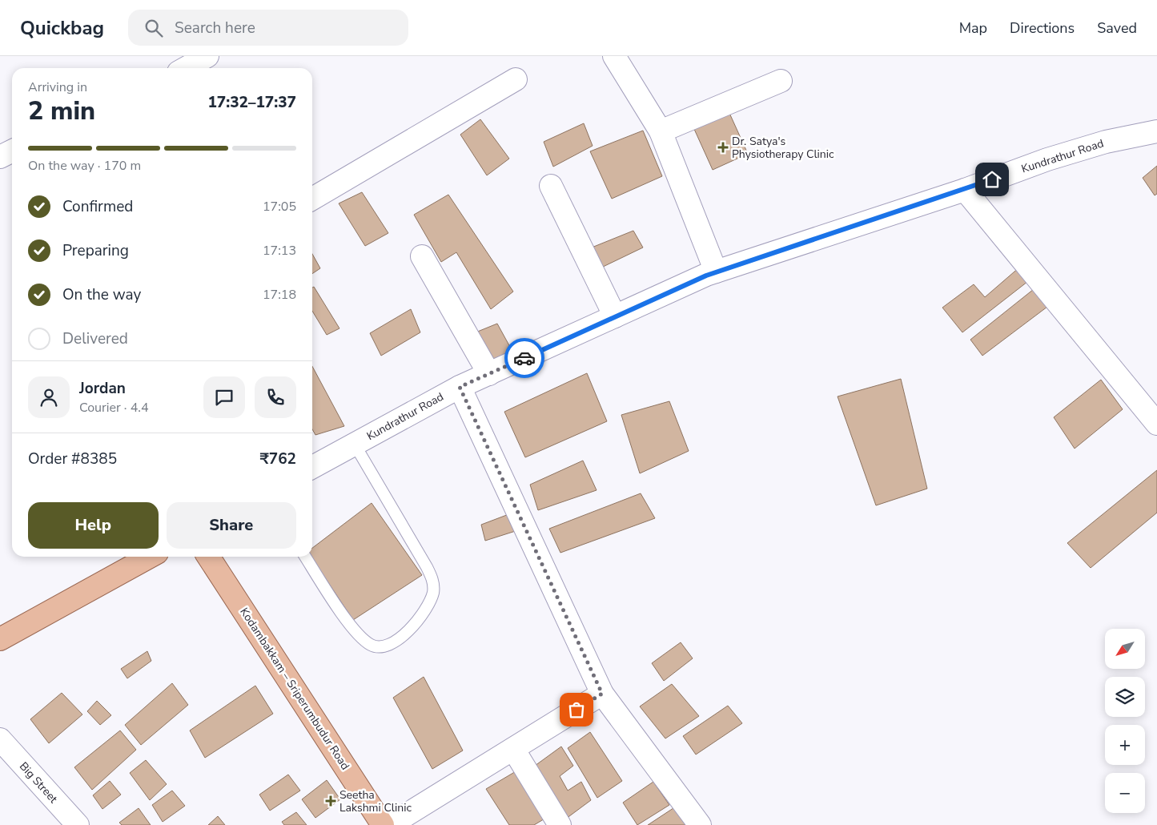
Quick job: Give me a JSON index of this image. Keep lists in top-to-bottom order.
{
  "streets": {
    "main road": ["Kodambakkam – Sriperumbudur Road"],
    "street": ["Kundrathur Road", "Big Street"]
  },
  "places": {
    "health": ["Dr. Satya's Physiotherapy Clinic", "Seetha Lakshmi Clinic"]
  },
  "north": "bottom left",
  "page": {
    "header": "Quickbag",
    "search": "Search here",
    "nav": ["Map", "Directions", "Saved"],
    "heading": ["2 min", "Arriving in", "17:32–17:37"],
    "panel": [
      "Jordan",
      "Courier · 4.4",
      "Order #8385",
      "₹762"
    ],
    "bar": "On the way · 170 m",
    "list": [
      ["Confirmed", "17:05"],
      ["Preparing", "17:13"],
      ["On the way", "17:18"],
      "Delivered"
    ],
    "buttons": ["Help", "Share"],
    "map_buttons": ["+", "−"]
  }
}
